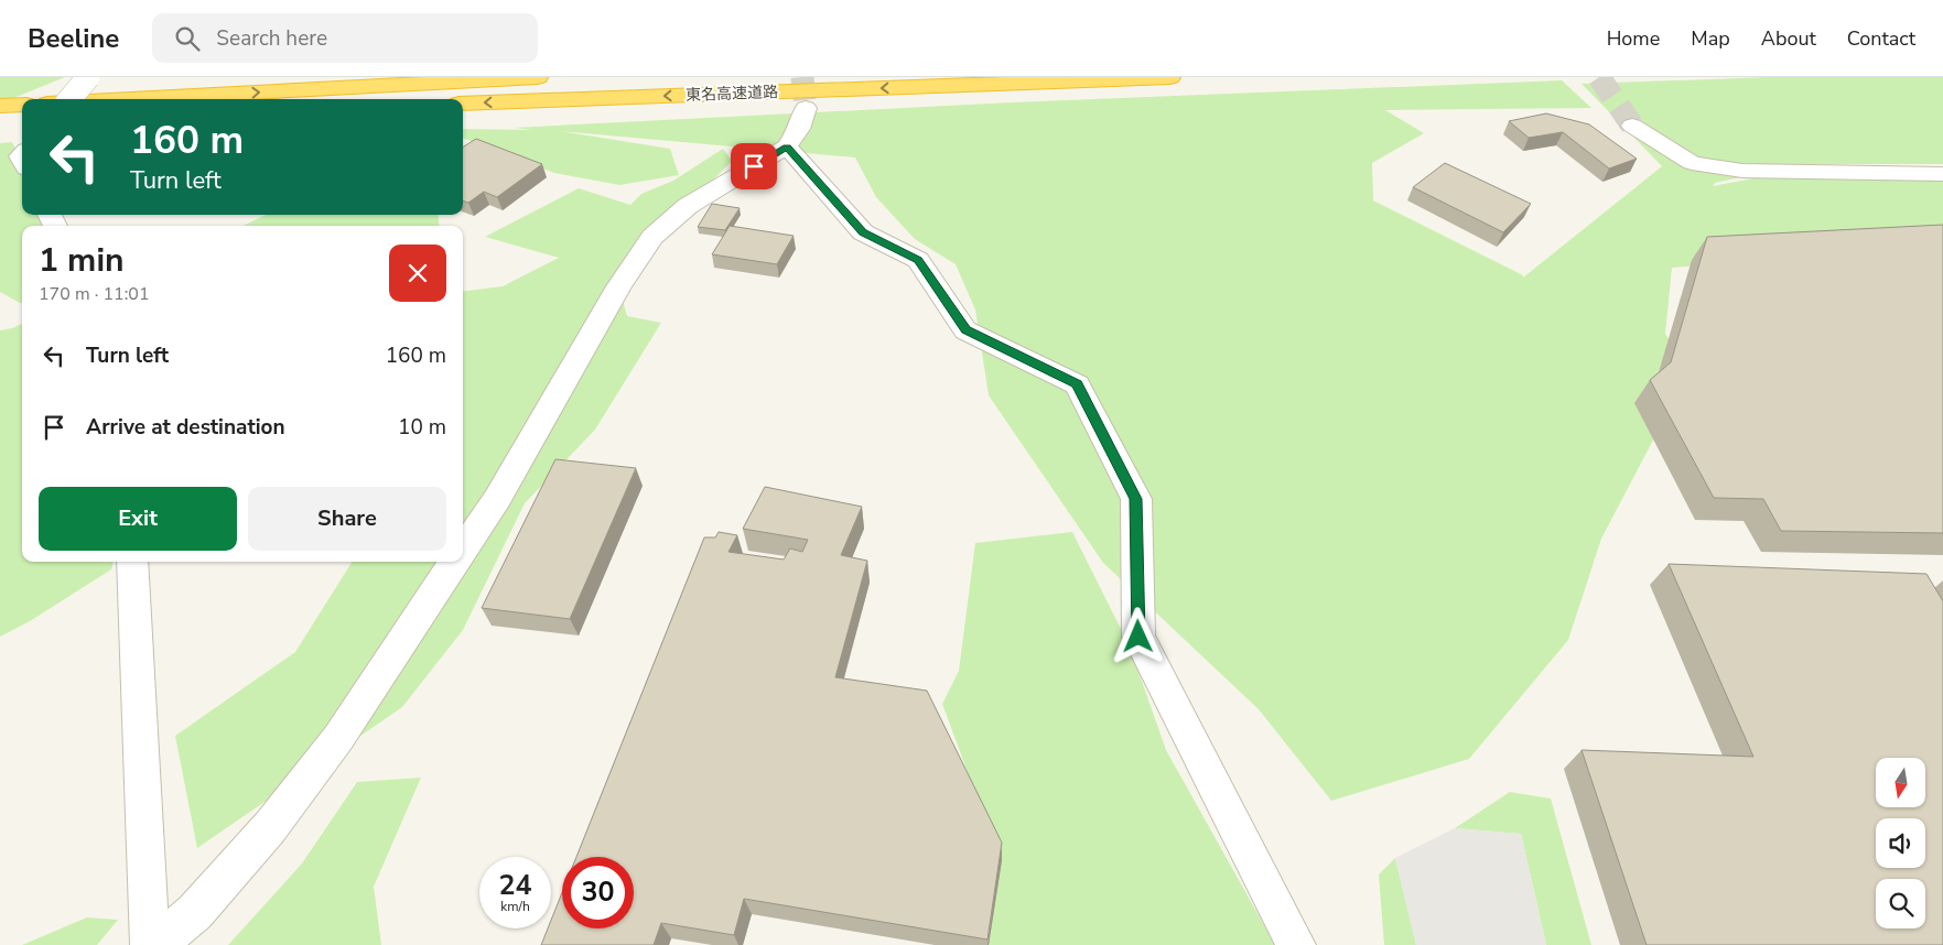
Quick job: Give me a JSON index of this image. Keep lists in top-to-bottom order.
{
  "streets": {
    "highway": ["東名高速道路"]
  },
  "one_way": ["東名高速道路"],
  "north": "bottom",
  "page": {
    "header": "Beeline",
    "search": "Search here",
    "nav": [
      "Home",
      "Map",
      "About",
      "Contact"
    ],
    "turn": ["160 m", "Turn left"],
    "heading": ["1 min", "170 m · 11:01"],
    "list": [
      {
        "name": "Turn left",
        "value": "160 m"
      },
      {
        "name": "Arrive at destination",
        "value": "10 m"
      }
    ],
    "buttons": ["Exit", "Share"],
    "speed": "24 km/h",
    "limit": "30"
  }
}
